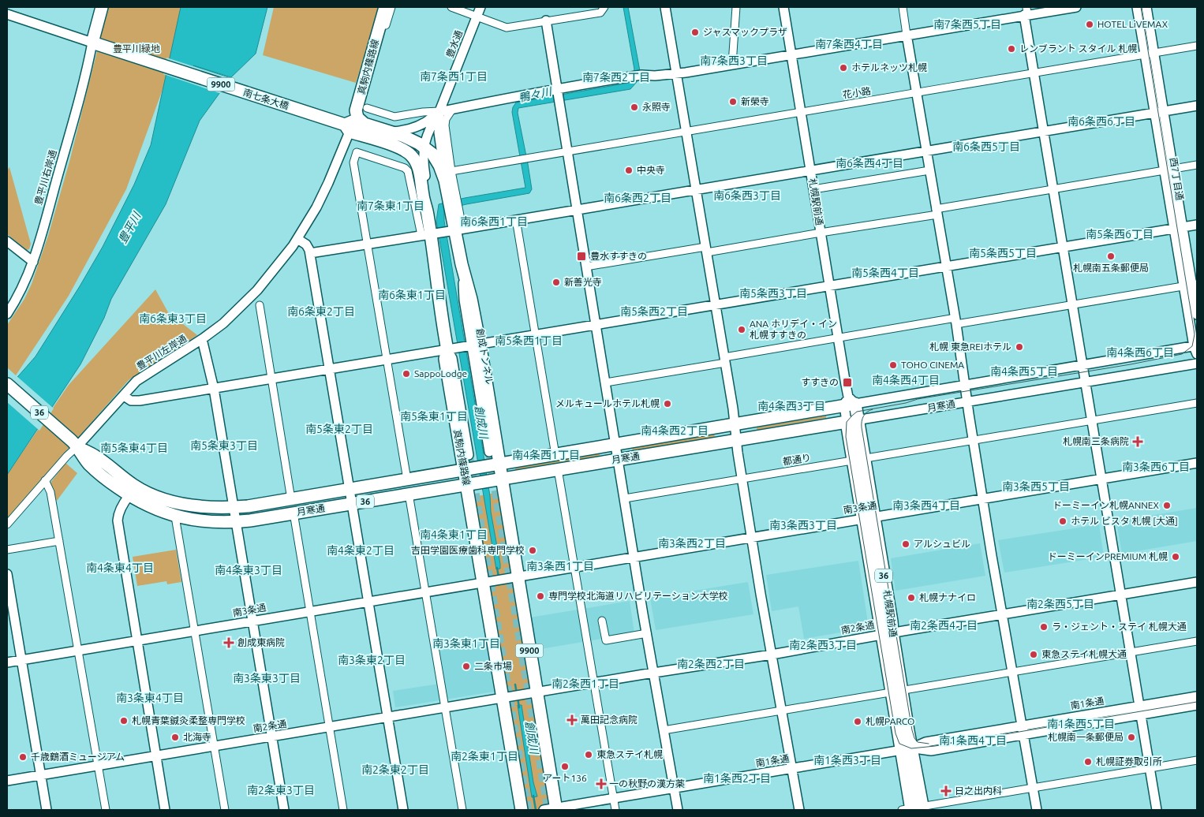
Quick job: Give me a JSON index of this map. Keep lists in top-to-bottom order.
{
  "streets": {
    "main road": [
      "真駒内篠路線",
      "9900",
      "南七条大橋",
      "札幌駅前通",
      "月寒通",
      "36"
    ],
    "street": [
      "豊水通",
      "花小路",
      "豊平川右岸通",
      "西7丁目通",
      "豊平川左岸通",
      "創成トンネル",
      "都通り",
      "南3条通",
      "南2条通",
      "南1条通"
    ]
  },
  "crossings": [
    ["真駒内篠路線", "花小路"],
    ["真駒内篠路線", "南七条大橋"],
    ["真駒内篠路線", "豊平川左岸通"],
    ["真駒内篠路線", "創成トンネル"],
    ["真駒内篠路線", "月寒通"],
    ["真駒内篠路線", "南3条通"],
    ["真駒内篠路線", "南2条通"],
    ["真駒内篠路線", "南1条通"],
    ["花小路", "西7丁目通"],
    ["花小路", "札幌駅前通"],
    ["南七条大橋", "豊平川右岸通"],
    ["南七条大橋", "豊平川左岸通"],
    ["西7丁目通", "月寒通"],
    ["札幌駅前通", "月寒通"],
    ["札幌駅前通", "都通り"],
    ["札幌駅前通", "南3条通"],
    ["札幌駅前通", "南2条通"],
    ["札幌駅前通", "南1条通"],
    ["豊平川左岸通", "月寒通"]
  ],
  "districts": [
    "南7条西5丁目",
    "南7条西4丁目",
    "南7条西3丁目",
    "南7条西1丁目",
    "南7条西2丁目",
    "南6条西6丁目",
    "南6条西5丁目",
    "南6条西4丁目",
    "南6条西3丁目",
    "南6条西2丁目",
    "南7条東1丁目",
    "南6条西1丁目",
    "南5条西6丁目",
    "南5条西5丁目",
    "南5条西4丁目",
    "南5条西3丁目",
    "南6条東1丁目",
    "南6条東2丁目",
    "南5条西2丁目",
    "南6条東3丁目",
    "南5条西1丁目",
    "南4条西6丁目",
    "南4条西5丁目",
    "南4条西4丁目",
    "南4条西3丁目",
    "南5条東1丁目",
    "南5条東2丁目",
    "南4条西2丁目",
    "南5条東3丁目",
    "南5条東4丁目",
    "南4条西1丁目",
    "南3条西6丁目",
    "南3条西5丁目",
    "南3条西4丁目",
    "南3条西3丁目",
    "南4条東1丁目",
    "南3条西2丁目",
    "南4条東2丁目",
    "南3条西1丁目",
    "南4条東4丁目",
    "南4条東3丁目",
    "南2条西5丁目",
    "南2条西4丁目",
    "南3条東1丁目",
    "南2条西3丁目",
    "南3条東2丁目",
    "南2条西2丁目",
    "南3条東3丁目",
    "南2条西1丁目",
    "南3条東4丁目",
    "南1条西5丁目",
    "南1条西4丁目",
    "南2条東1丁目",
    "南1条西3丁目",
    "南2条東2丁目",
    "南1条西2丁目",
    "南2条東3丁目"
  ],
  "water": ["鴨々川", "豊平川", "創成川"],
  "parks": ["豊平川緑地"],
  "places": {
    "other": [
      "HOTEL LiVEMAX",
      "ジャスマックプラザ",
      "レンブラント スタイル 札幌",
      "ホテルネッツ札幌",
      "新榮寺",
      "永照寺",
      "中央寺",
      "札幌南五条郵便局",
      "新善光寺",
      "ANA ホリデイ・イン 札幌すすきの",
      "札幌 東急REIホテル",
      "TOHO CINEMA",
      "SappoLodge",
      "メルキュールホテル札幌",
      "ドーミーイン札幌ANNEX",
      "ホテル ビスタ 札幌 [大通]",
      "アルシュビル",
      "吉田学園医療歯科専門学校",
      "ドーミーインPREMIUM 札幌",
      "専門学校北海道リハビリテーション大学校",
      "札幌ナナイロ",
      "ラ・ジェント・ステイ 札幌大通",
      "東急ステイ札幌大通",
      "二条市場",
      "札幌青葉鍼灸柔整専門学校",
      "札幌PARCO",
      "北海寺",
      "札幌南一条郵便局",
      "東急ステイ札幌",
      "千歳鶴酒ミュージアム",
      "札幌証券取引所",
      "アート136"
    ],
    "transit": ["豊水すすきの", "すすきの"],
    "health": [
      "札幌南三条病院",
      "創成東病院",
      "萬田記念病院",
      "一の秋野の漢方薬",
      "日之出内科"
    ]
  }
}
